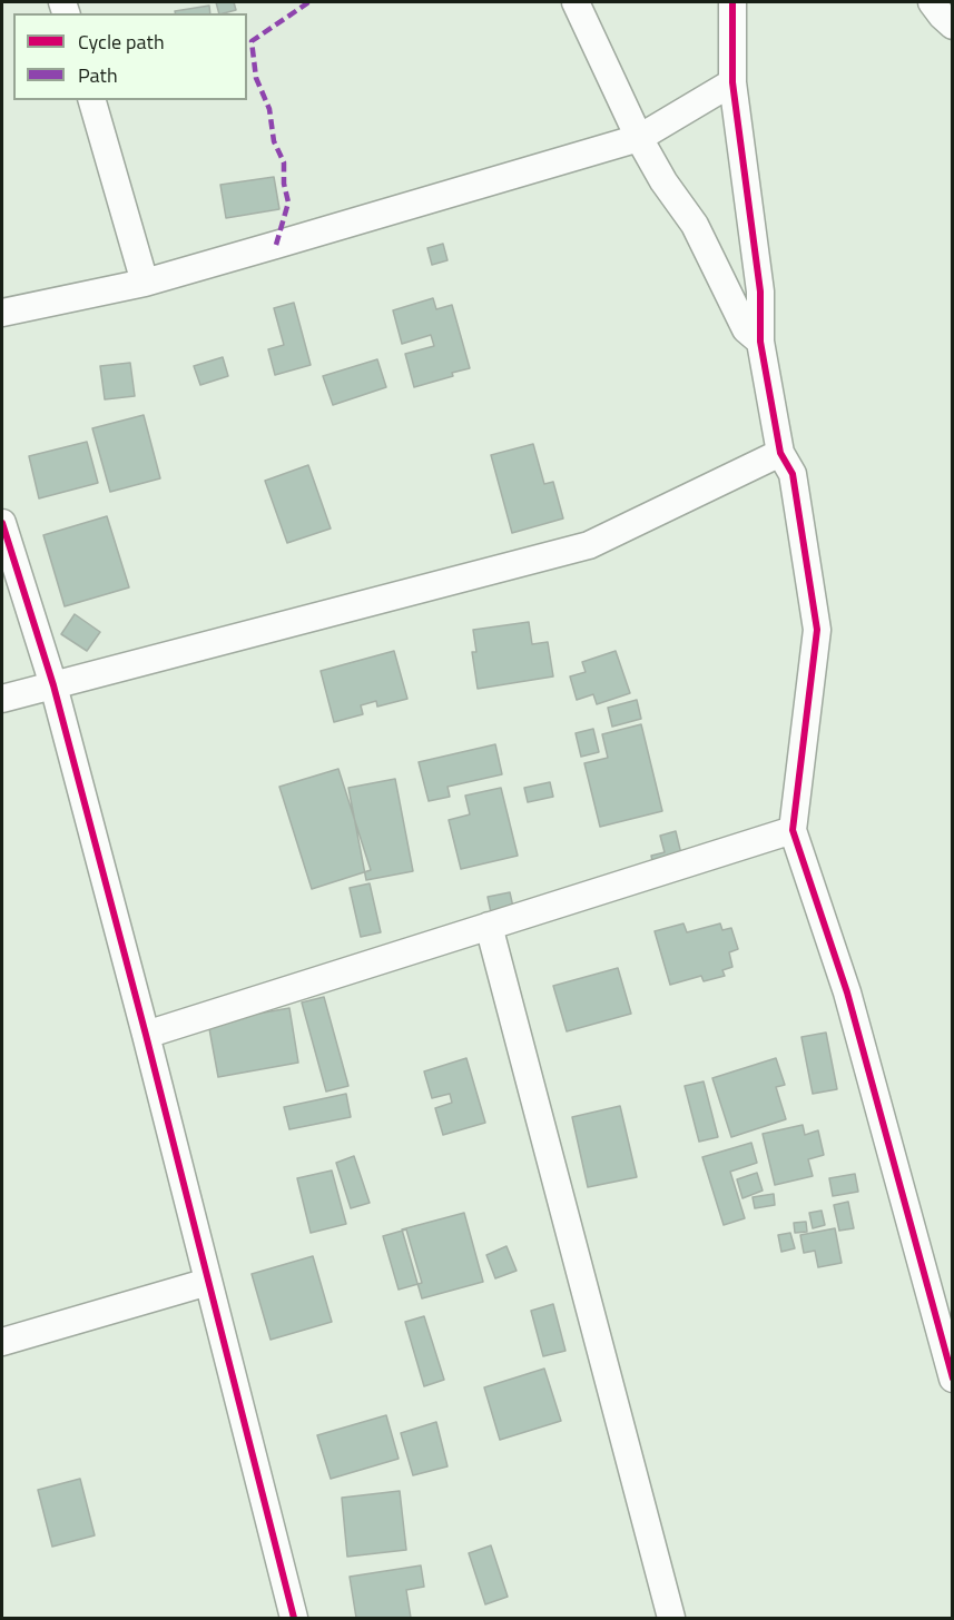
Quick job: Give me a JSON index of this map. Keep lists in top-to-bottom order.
{
  "legend": ["Cycle path", "Path"]
}
